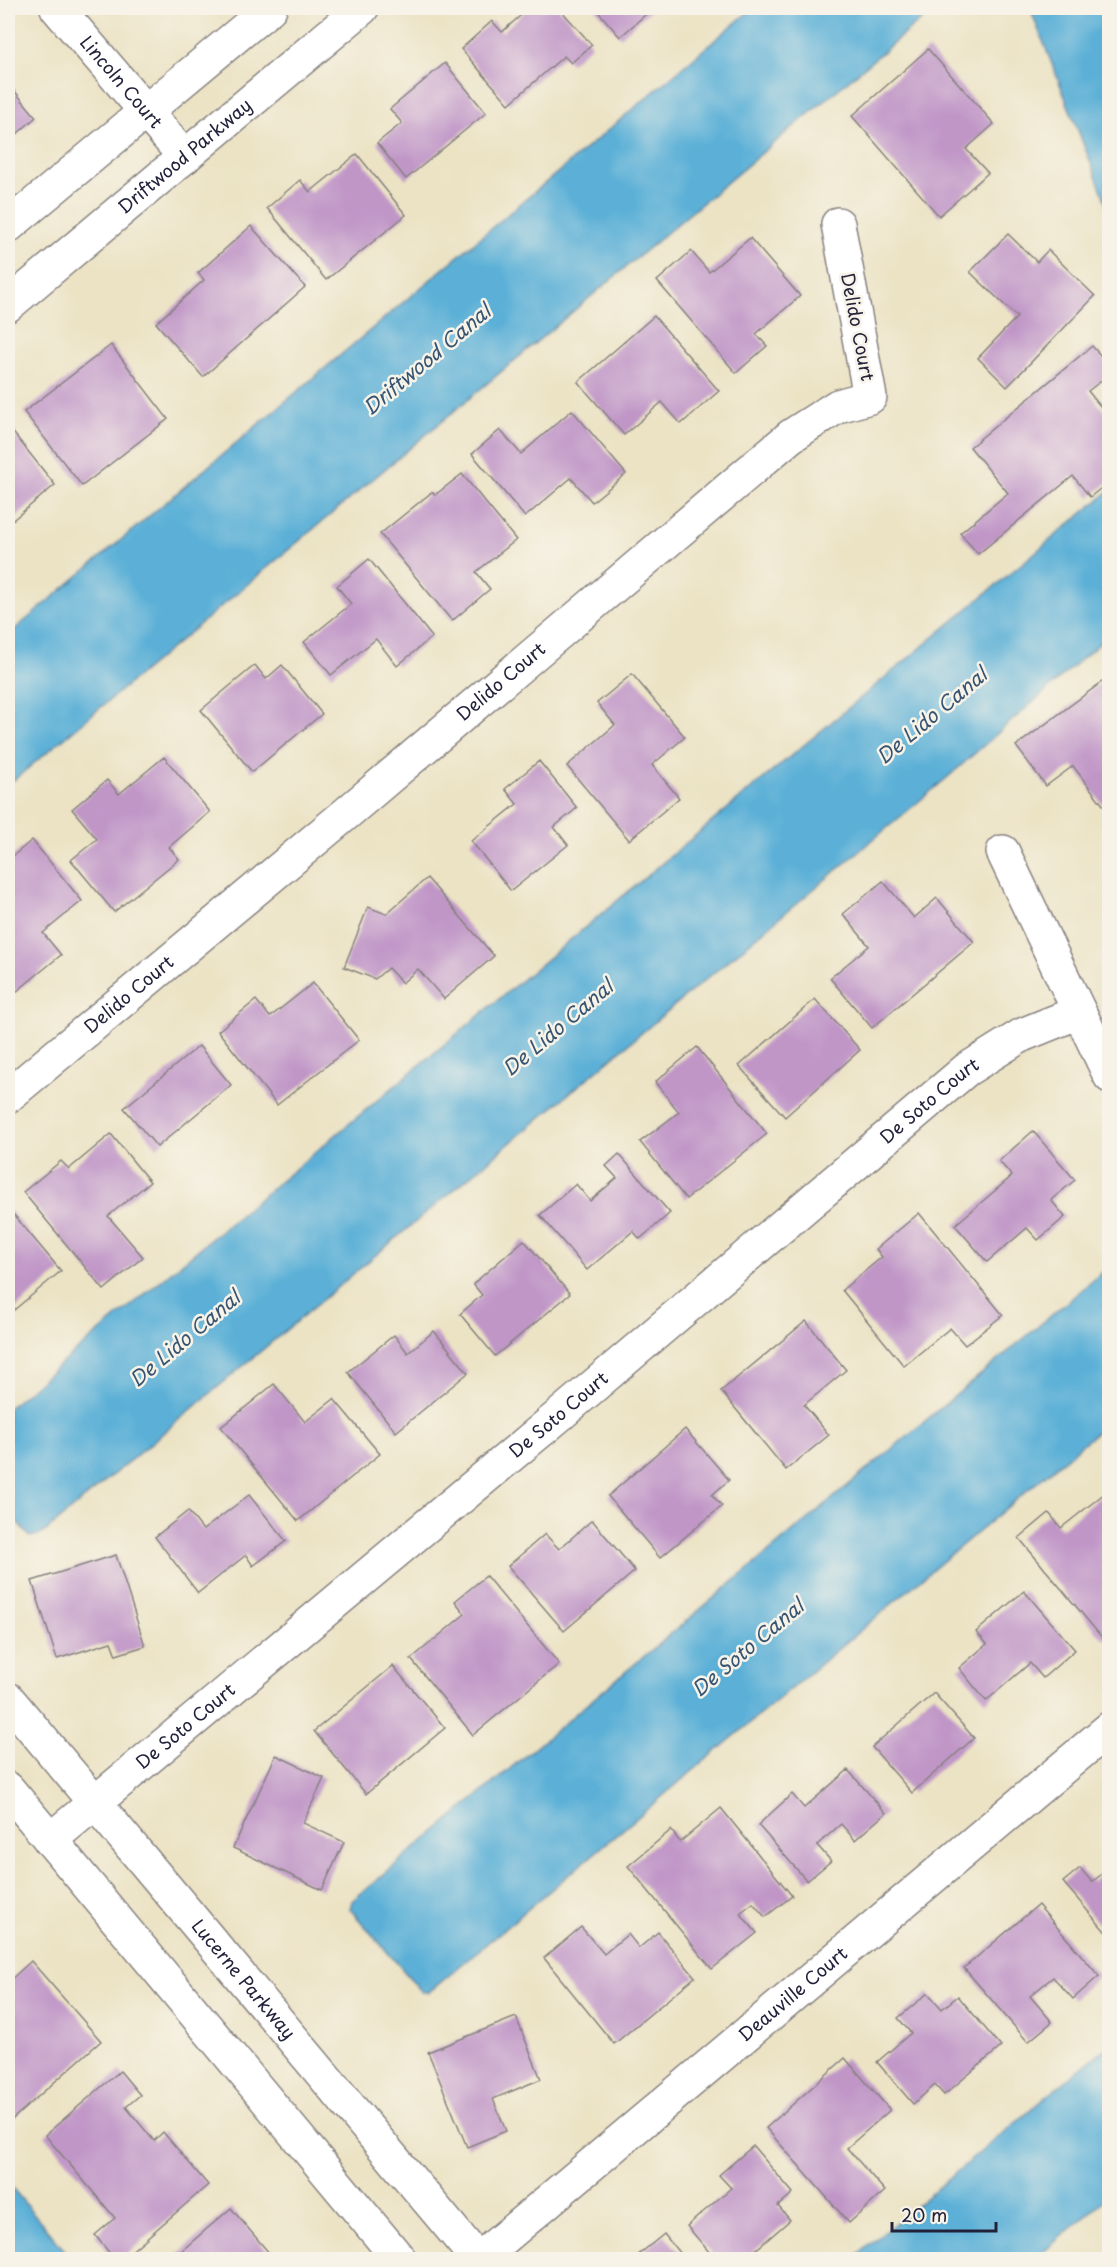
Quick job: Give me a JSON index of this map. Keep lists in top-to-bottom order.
{
  "streets": {
    "street": [
      "Lincoln Court",
      "Driftwood Parkway",
      "Delido Court",
      "De Soto Court",
      "Lucerne Parkway",
      "Deauville Court"
    ]
  },
  "crossings": [
    ["Lincoln Court", "Driftwood Parkway"],
    ["De Soto Court", "Lucerne Parkway"],
    ["Lucerne Parkway", "Deauville Court"]
  ],
  "water": ["Driftwood Canal", "De Lido Canal", "De Soto Canal"],
  "scale_bar": "20 m"
}
